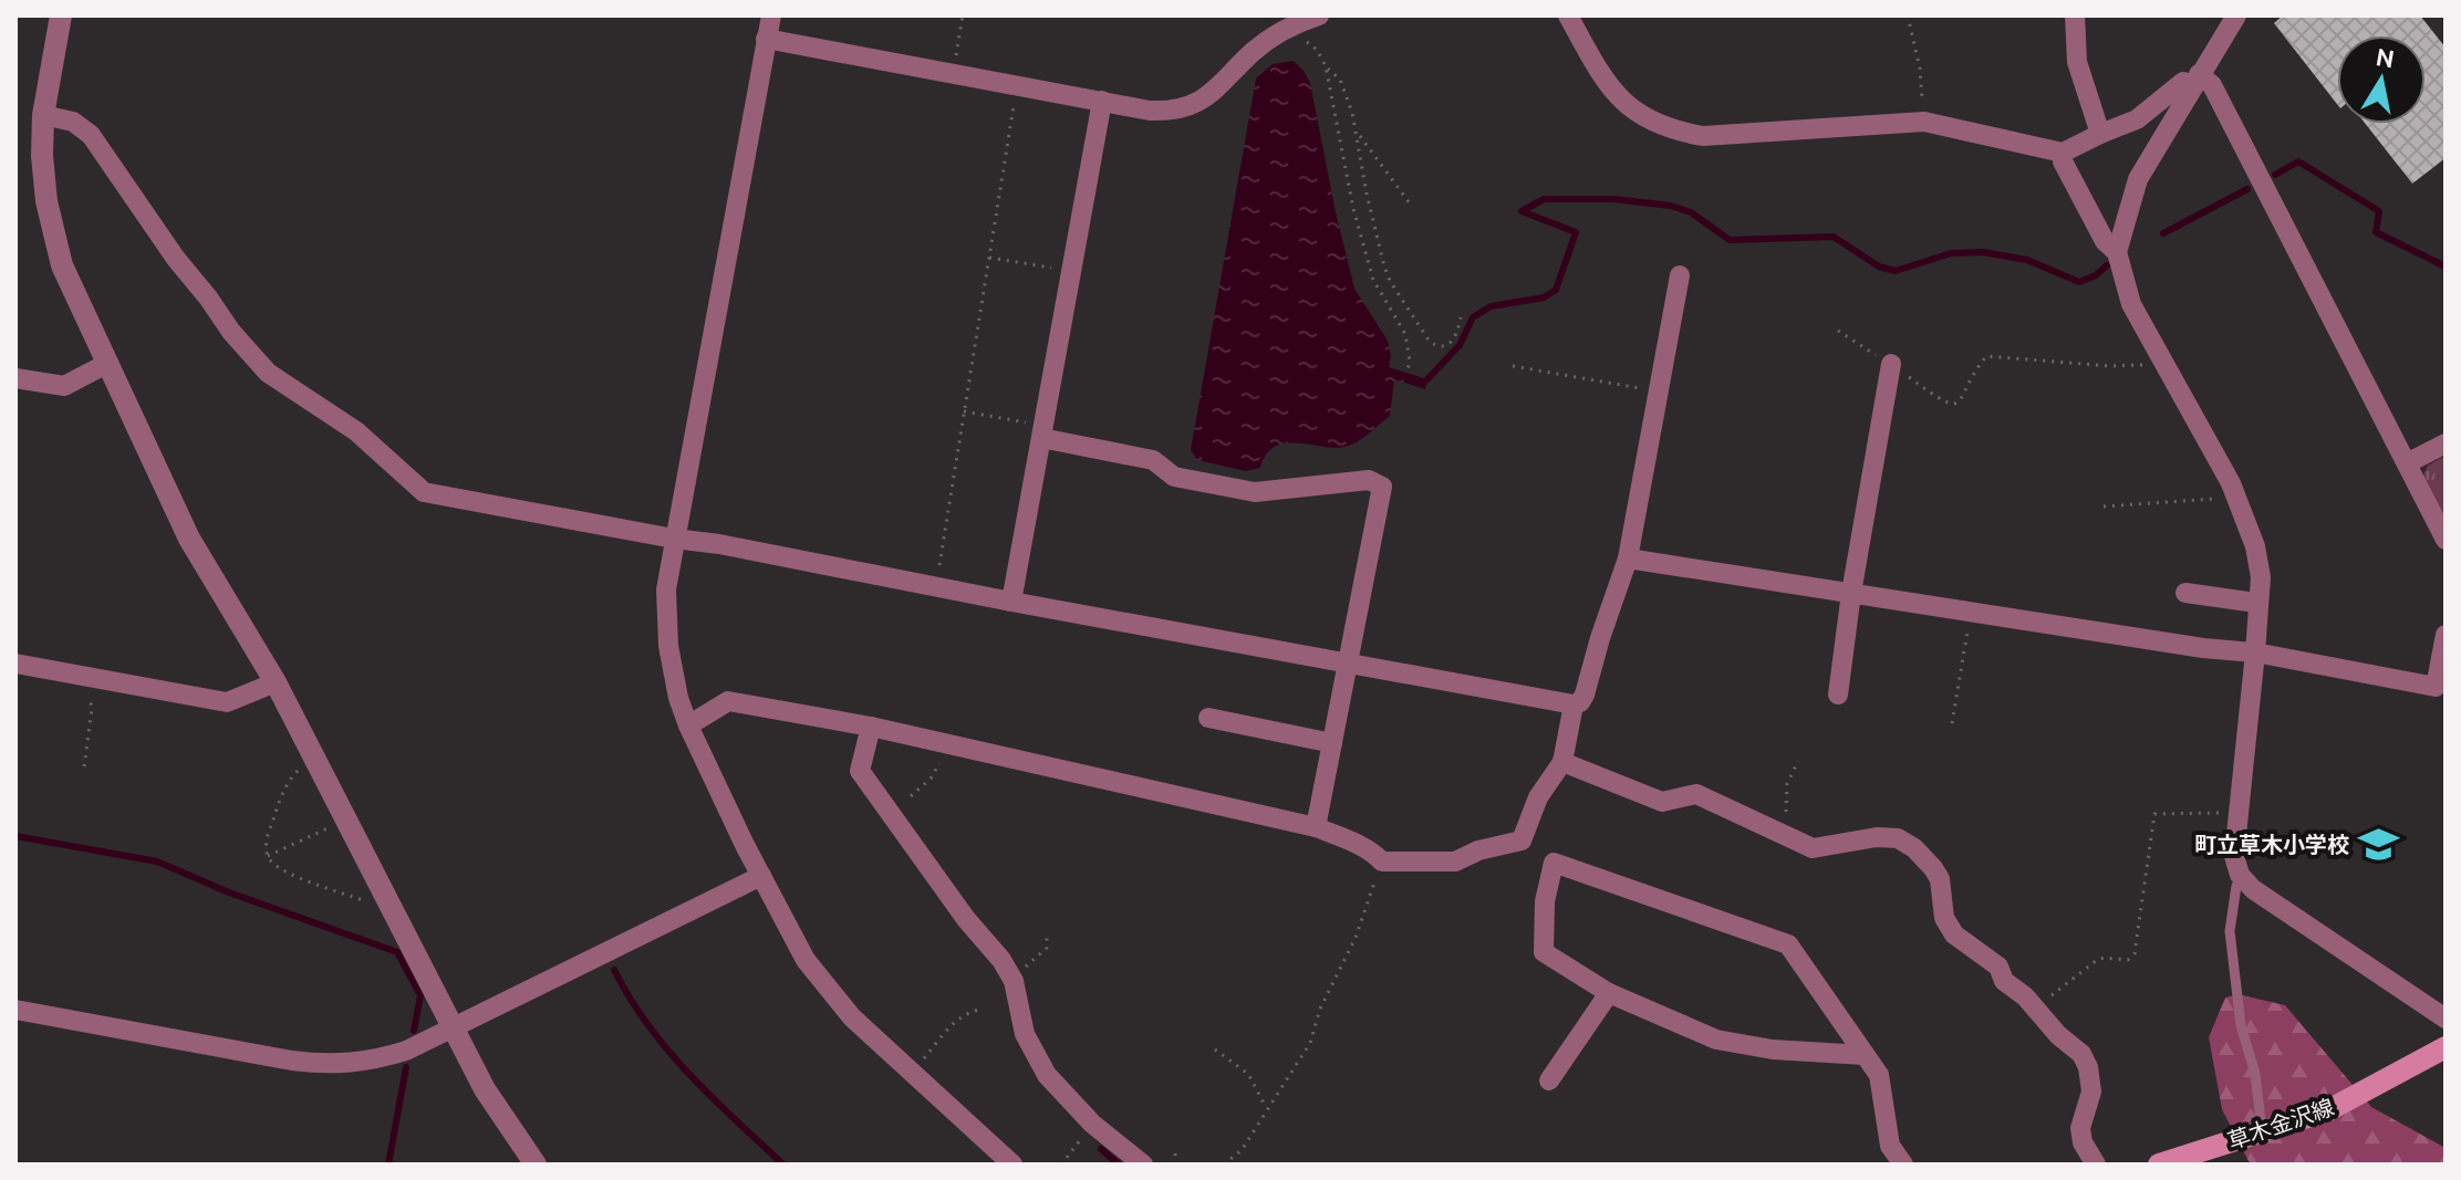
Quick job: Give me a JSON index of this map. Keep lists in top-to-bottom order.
{
  "streets": {
    "main road": ["草木金沢線"]
  },
  "places": {
    "school or university": ["町立草木小学校"]
  },
  "north": "top"
}
